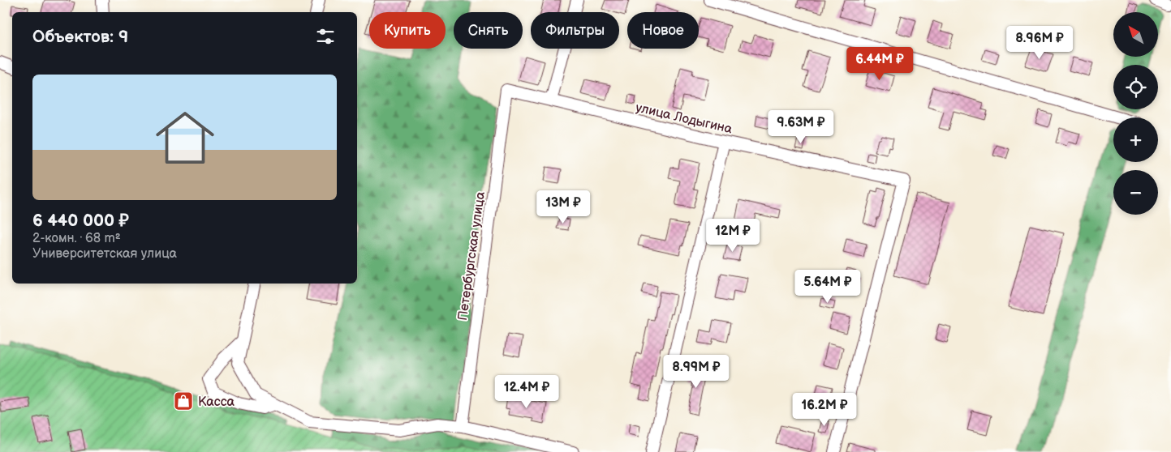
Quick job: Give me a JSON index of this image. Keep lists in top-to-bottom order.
{
  "streets": {
    "street": ["улица Лодыгина", "Петербургская улица"]
  },
  "crossings": [
    ["улица Лодыгина", "Петербургская улица"]
  ],
  "places": {
    "shop": ["Касса"]
  },
  "north": "top left",
  "page": {
    "map_buttons": ["+", "−"],
    "chip": [
      "Купить",
      "Снять",
      "Фильтры",
      "Новое"
    ],
    "heading": "Объектов: 9",
    "price": [
      "8.96M ₽",
      "6.44M ₽",
      "9.63M ₽",
      "13M ₽",
      "12M ₽",
      "5.64M ₽",
      "8.99M ₽",
      "12.4M ₽",
      "16.2M ₽"
    ],
    "list": [
      {
        "name": "6 440 000 ₽",
        "note": "2-комн. · 68 m² · Университетская улица"
      }
    ]
  }
}
